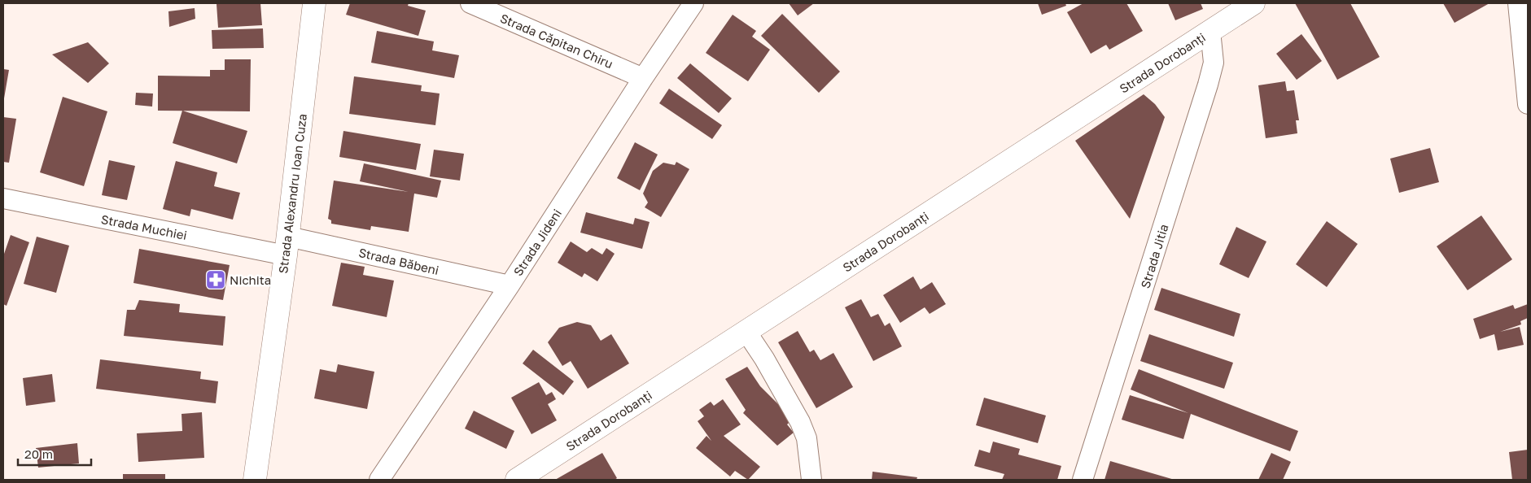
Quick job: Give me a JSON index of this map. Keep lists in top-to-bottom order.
{
  "streets": {
    "main road": ["Strada Dorobanți", "Strada Alexandru Ioan Cuza"],
    "street": [
      "Strada Căpitan Chiru",
      "Strada Muchiei",
      "Strada Jideni",
      "Strada Jitia",
      "Strada Băbeni"
    ]
  },
  "crossings": [
    ["Strada Căpitan Chiru", "Strada Jideni"],
    ["Strada Dorobanți", "Strada Jitia"],
    ["Strada Alexandru Ioan Cuza", "Strada Muchiei"],
    ["Strada Alexandru Ioan Cuza", "Strada Băbeni"],
    ["Strada Muchiei", "Strada Băbeni"],
    ["Strada Jideni", "Strada Băbeni"]
  ],
  "places": {
    "pharmacy": ["Nichita"]
  },
  "scale_bar": "20 m"
}
